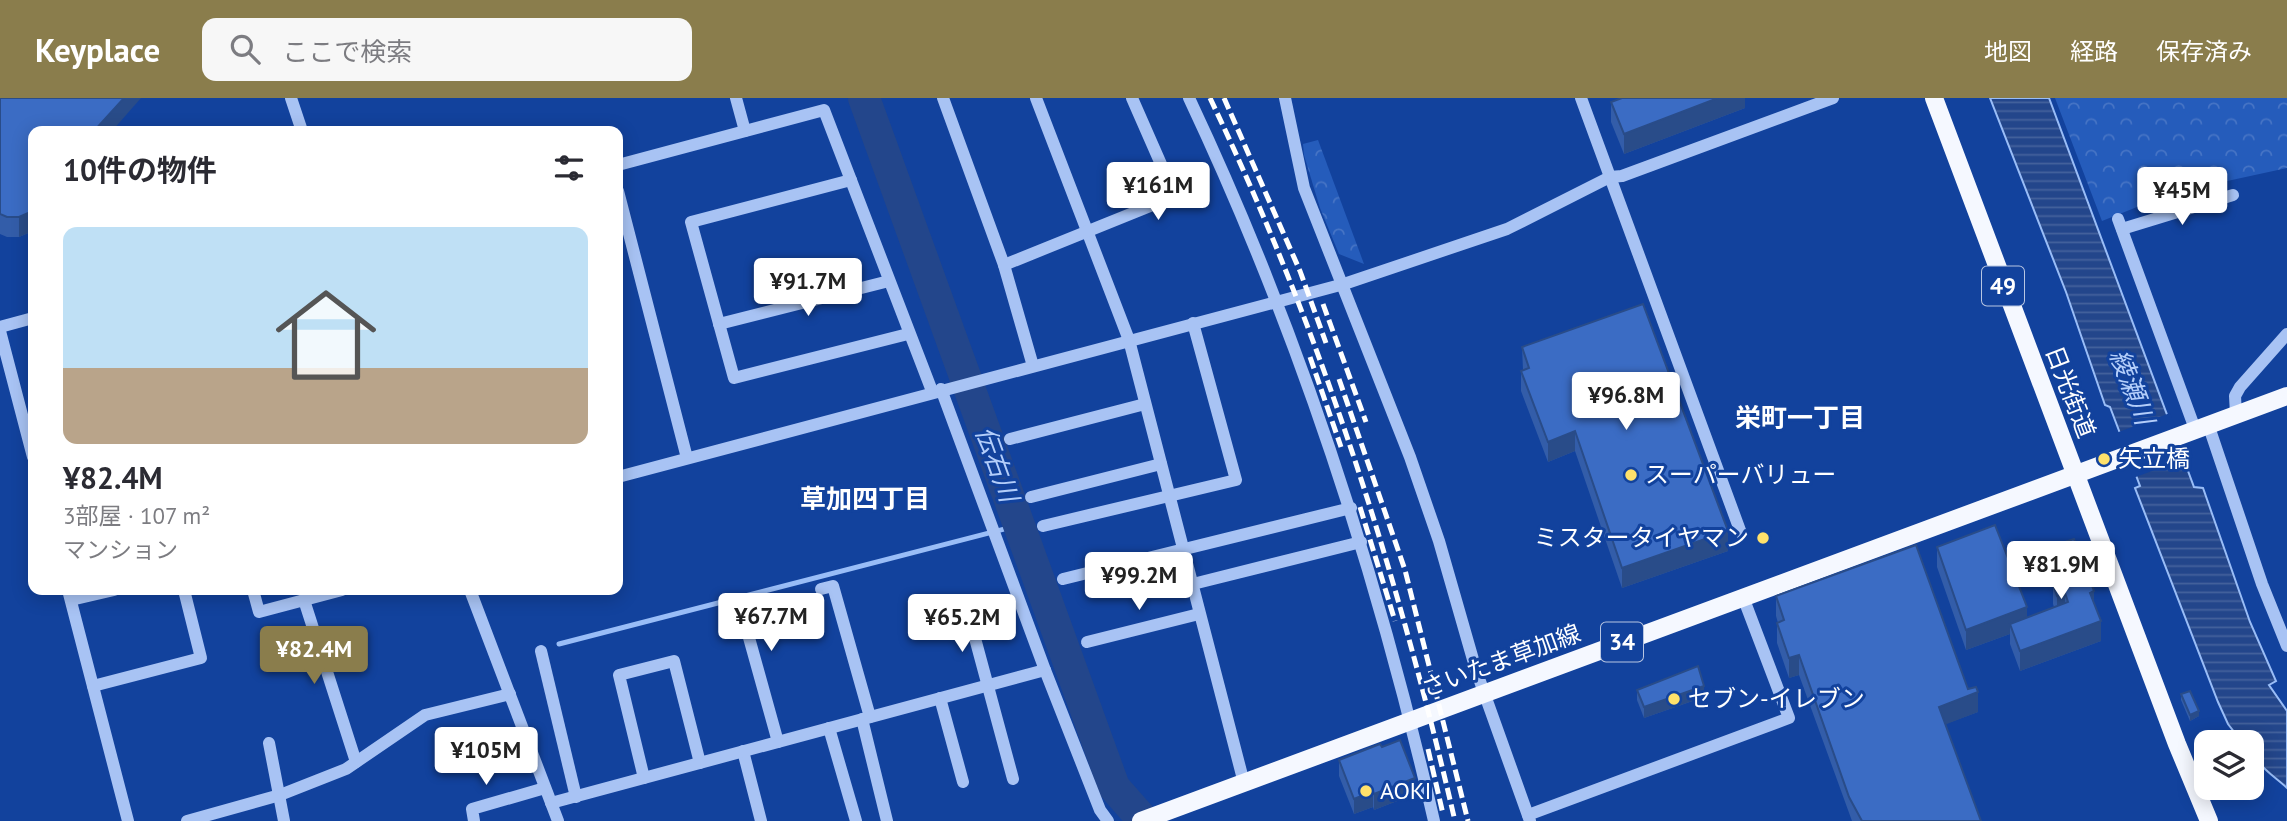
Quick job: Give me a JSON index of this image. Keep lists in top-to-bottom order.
{
  "streets": {
    "main road": [
      "49",
      "日光街道",
      "34",
      "さいたま草加線"
    ]
  },
  "crossings": [
    ["日光街道", "さいたま草加線"]
  ],
  "districts": ["栄町一丁目", "草加四丁目"],
  "water": ["綾瀬川", "伝右川"],
  "places": [
    "矢立橋",
    "スーパーバリュー",
    "ミスタータイヤマン",
    "セブン-イレブン",
    "AOKI"
  ],
  "page": {
    "header": "Keyplace",
    "search": "ここで検索",
    "nav": ["地図", "経路", "保存済み"],
    "heading": "10件の物件",
    "price": [
      "¥161M",
      "¥45M",
      "¥91.7M",
      "¥96.8M",
      "¥81.9M",
      "¥99.2M",
      "¥67.7M",
      "¥65.2M",
      "¥82.4M",
      "¥105M"
    ],
    "list": [
      {
        "name": "¥82.4M",
        "note": "3部屋 · 107 m² · マンション"
      }
    ]
  }
}
